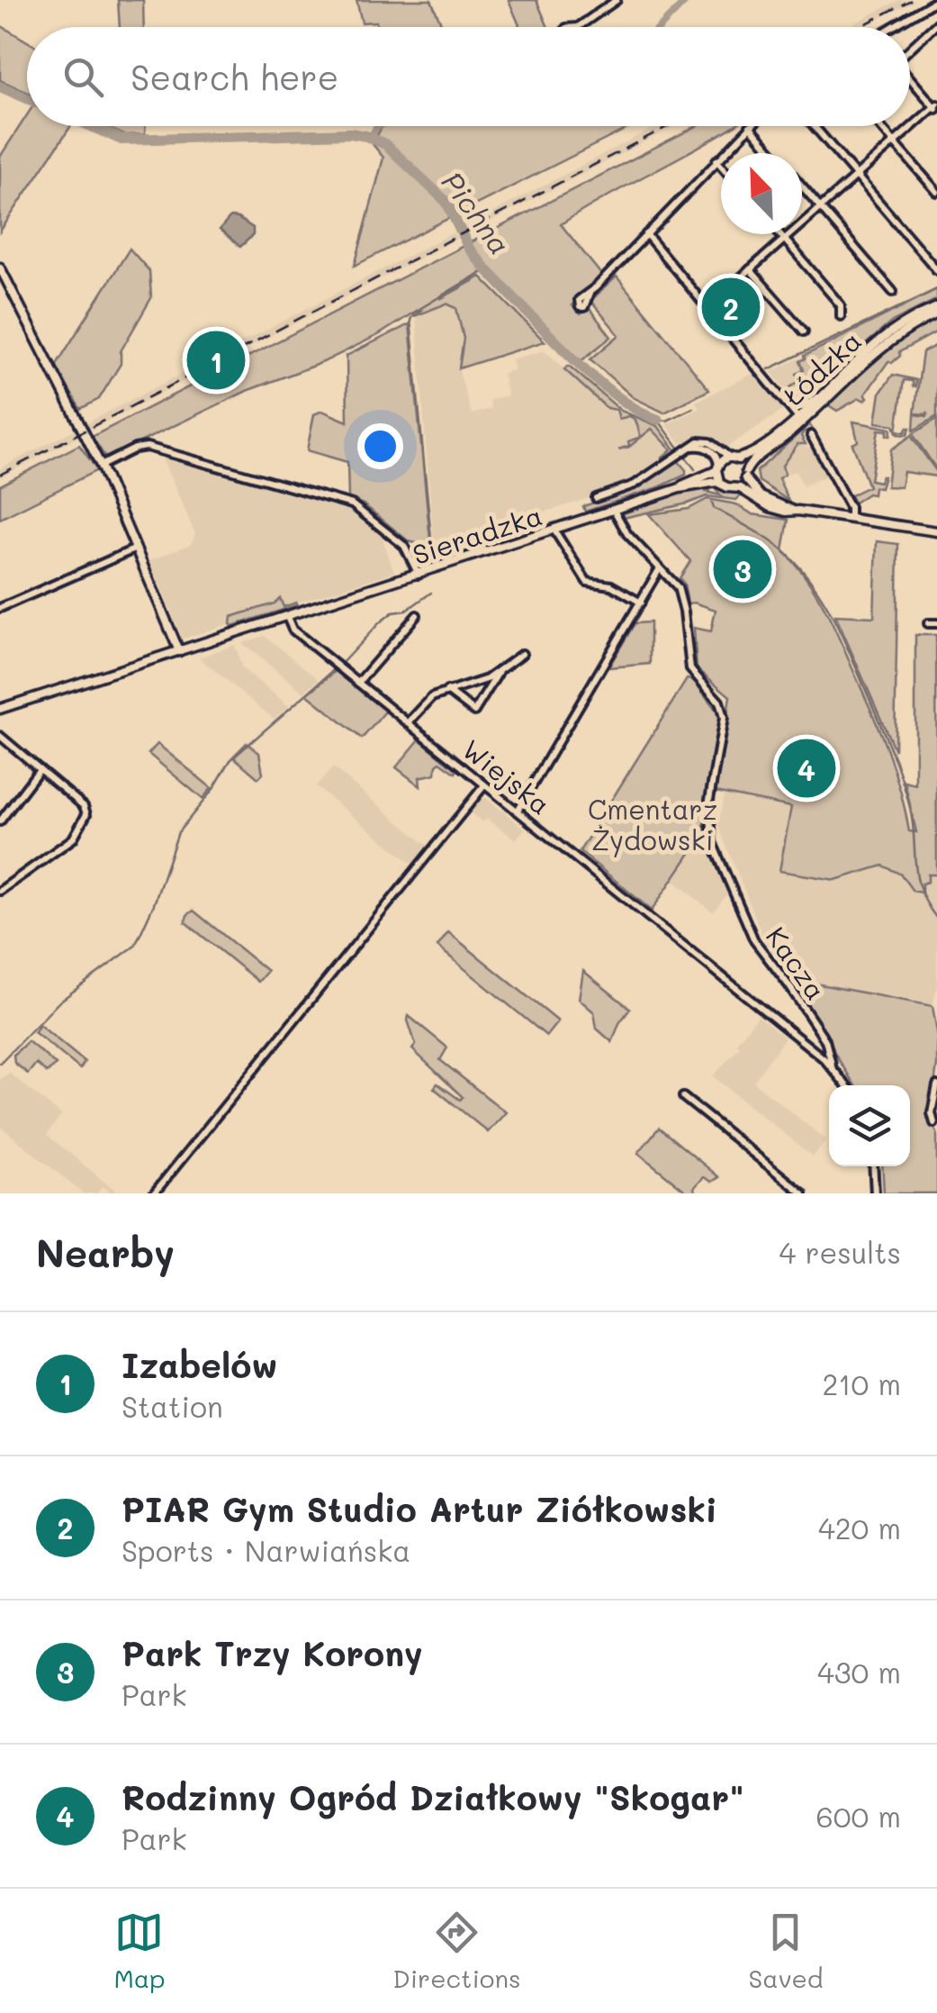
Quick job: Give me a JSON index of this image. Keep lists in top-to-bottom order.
{
  "streets": {
    "main road": ["Łódzka", "Sieradzka"],
    "street": ["Wiejska", "Kacza"]
  },
  "crossings": [
    ["Łódzka", "Sieradzka"],
    ["Sieradzka", "Wiejska"],
    ["Sieradzka", "Kacza"],
    ["Wiejska", "Kacza"]
  ],
  "water": ["Pichna"],
  "parks": ["Cmentarz Żydowski"],
  "north": "top left",
  "page": {
    "search": "Search here",
    "pins": [
      "2",
      "1",
      "3",
      "4"
    ],
    "heading": ["Nearby", "4 results"],
    "list": [
      {
        "mark": "1",
        "name": "Izabelów",
        "note": "Station",
        "value": "210 m"
      },
      {
        "mark": "2",
        "name": "PIAR Gym Studio Artur Ziółkowski",
        "note": "Sports · Narwiańska",
        "value": "420 m"
      },
      {
        "mark": "3",
        "name": "Park Trzy Korony",
        "note": "Park",
        "value": "430 m"
      },
      {
        "mark": "4",
        "name": "Rodzinny Ogród Działkowy \"Skogar\"",
        "note": "Park",
        "value": "600 m"
      }
    ],
    "nav": ["Map", "Directions", "Saved"]
  }
}
